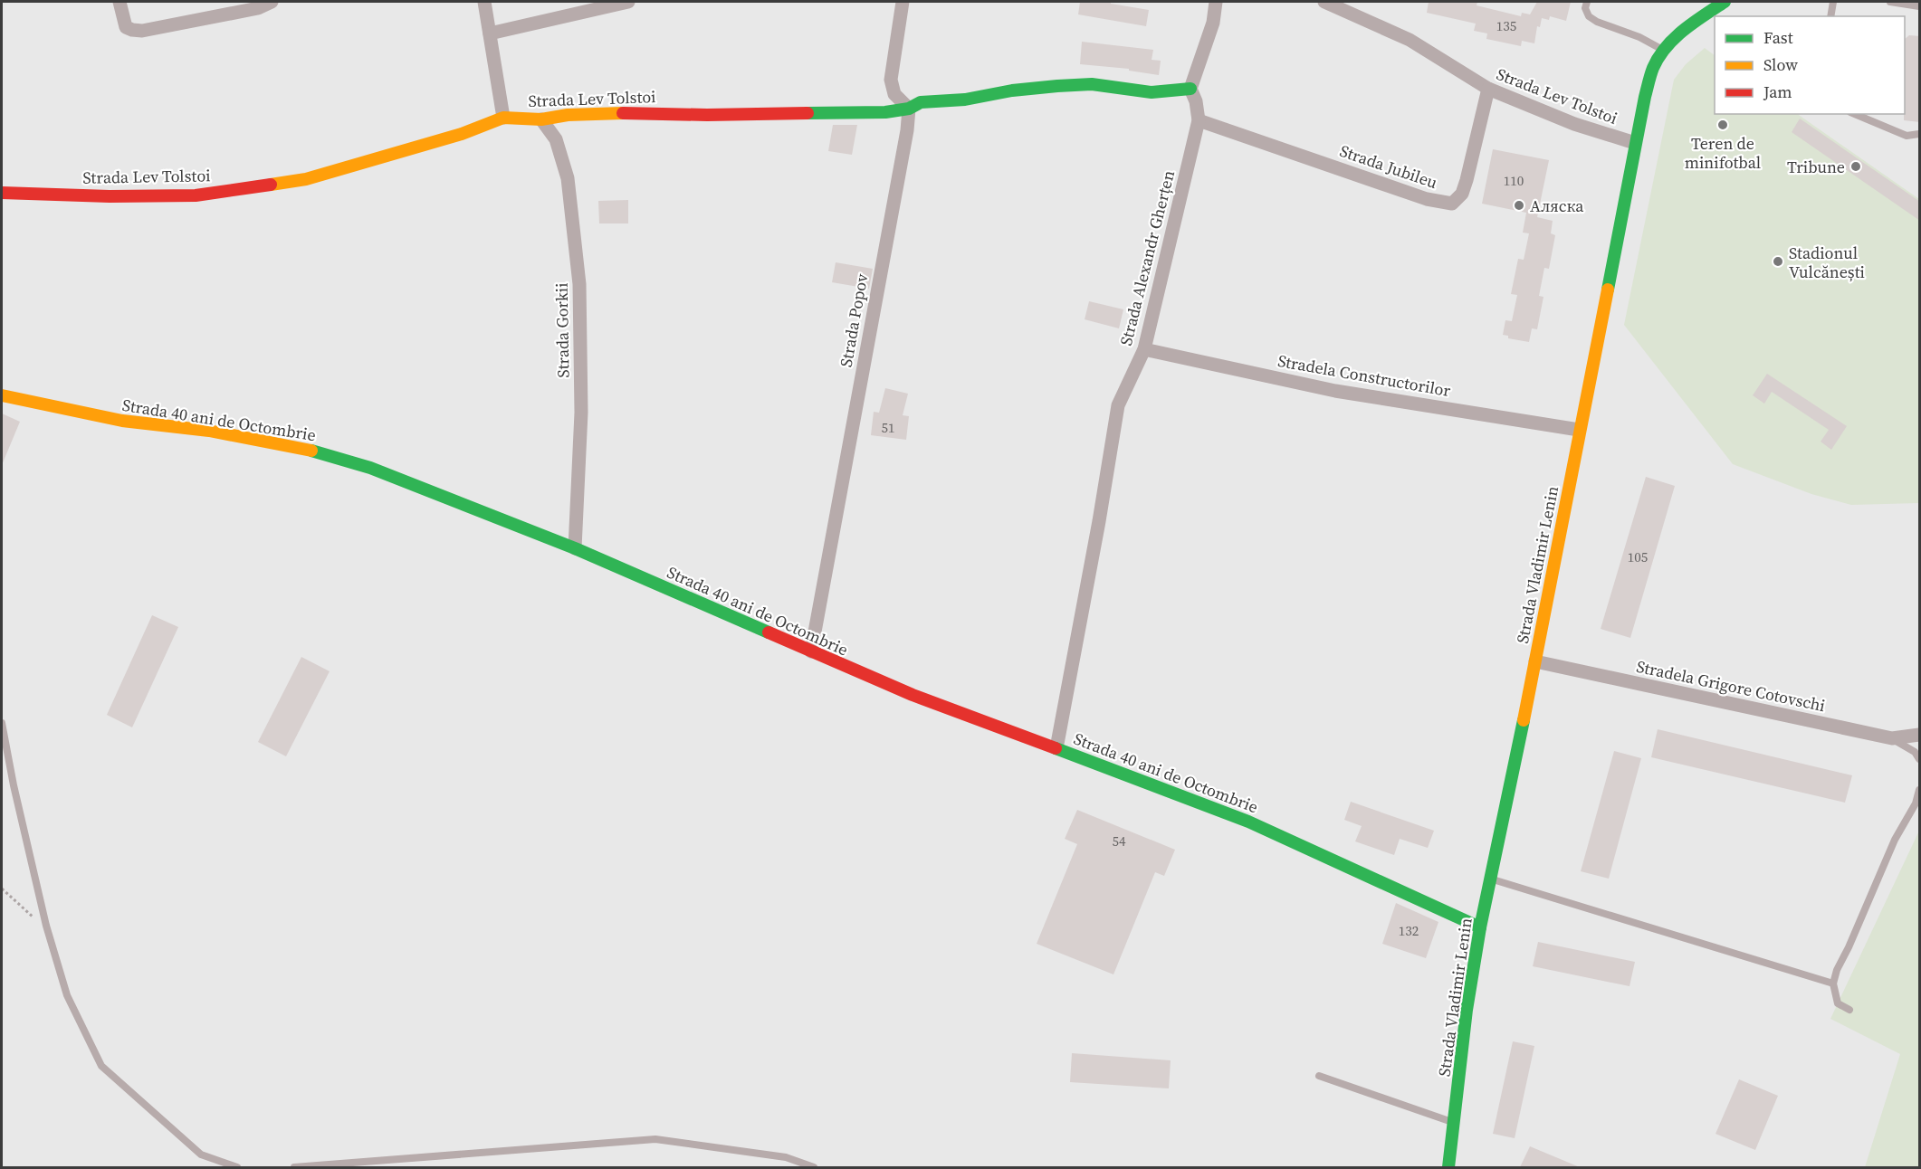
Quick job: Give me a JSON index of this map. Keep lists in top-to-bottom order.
{
  "streets": {
    "street": [
      "Strada Lev Tolstoi",
      "Strada Jubileu",
      "Strada Alexandr Gherțen",
      "Strada Popov",
      "Strada Gorkii",
      "Stradela Constructorilor",
      "Strada 40 ani de Octombrie",
      "Strada Vladimir Lenin",
      "Stradela Grigore Cotovschi"
    ]
  },
  "crossings": [
    ["Strada Lev Tolstoi", "Strada Jubileu"],
    ["Strada Lev Tolstoi", "Strada Alexandr Gherțen"],
    ["Strada Lev Tolstoi", "Strada Popov"],
    ["Strada Lev Tolstoi", "Strada Gorkii"],
    ["Strada Lev Tolstoi", "Strada Vladimir Lenin"],
    ["Strada Jubileu", "Strada Alexandr Gherțen"],
    ["Strada Alexandr Gherțen", "Stradela Constructorilor"],
    ["Strada Alexandr Gherțen", "Strada 40 ani de Octombrie"],
    ["Strada Popov", "Strada 40 ani de Octombrie"],
    ["Strada Gorkii", "Strada 40 ani de Octombrie"],
    ["Stradela Constructorilor", "Strada Vladimir Lenin"],
    ["Strada 40 ani de Octombrie", "Strada Vladimir Lenin"],
    ["Strada Vladimir Lenin", "Stradela Grigore Cotovschi"]
  ],
  "places": [
    "Teren de minifotbal",
    "Tribune",
    "Аляска",
    "Stadionul Vulcănești"
  ],
  "house_numbers": [
    "135",
    "110",
    "51",
    "105",
    "54",
    "132"
  ],
  "legend": ["Fast", "Slow", "Jam"]
}
